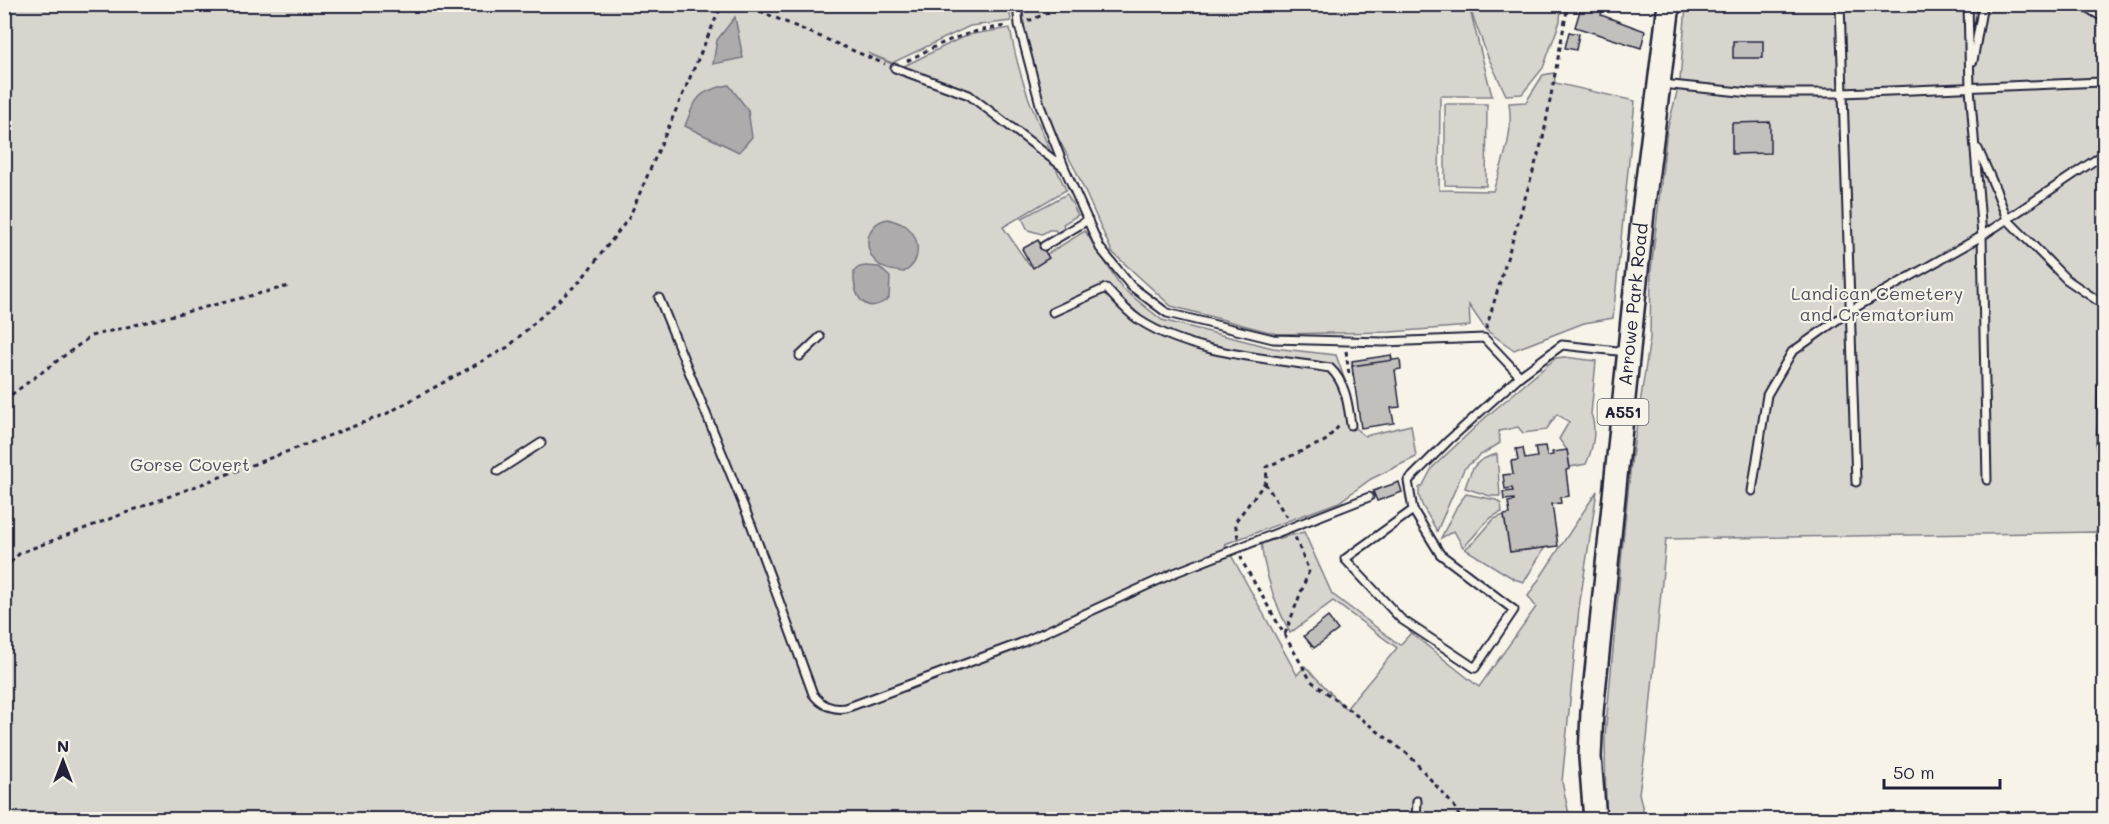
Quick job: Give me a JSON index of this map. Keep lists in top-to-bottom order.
{
  "streets": {
    "main road": ["Arrowe Park Road", "A551"]
  },
  "parks": ["Landican Cemetery and Crematorium", "Gorse Covert"],
  "scale_bar": "50 m",
  "north": "top"
}
